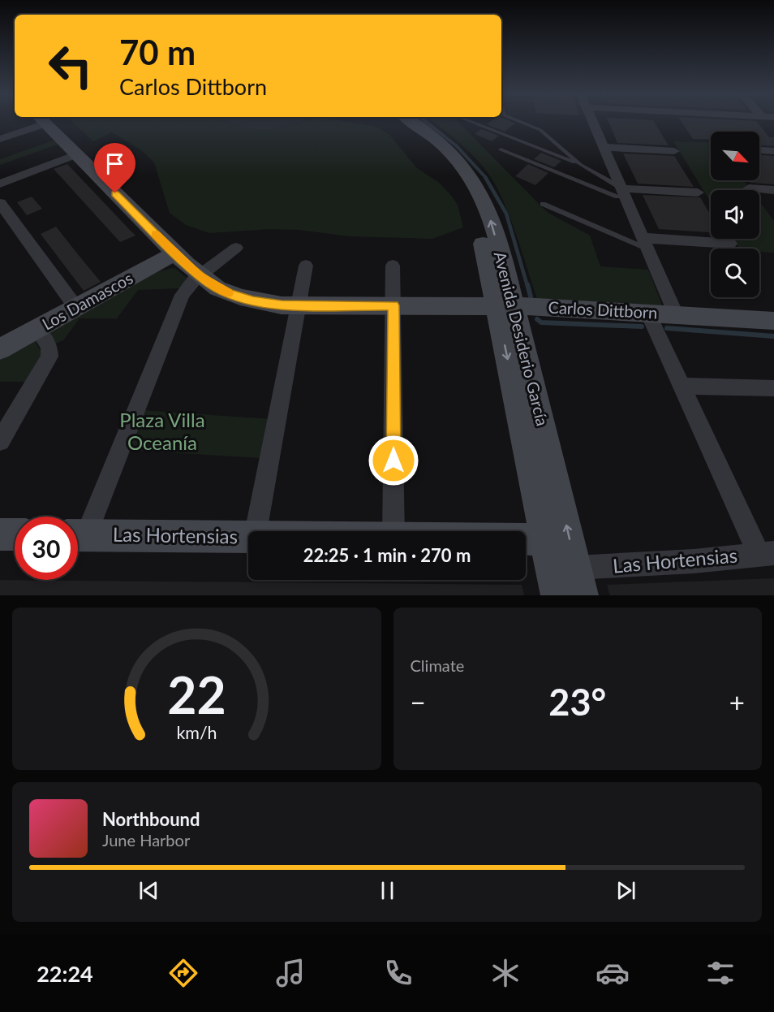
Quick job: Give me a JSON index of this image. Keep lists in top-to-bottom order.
{
  "streets": {
    "street": [
      "Los Damascos",
      "Carlos Dittborn",
      "Avenida Desiderio García",
      "Las Hortensias"
    ]
  },
  "crossings": [
    ["Los Damascos", "Carlos Dittborn"],
    ["Carlos Dittborn", "Avenida Desiderio García"],
    ["Avenida Desiderio García", "Las Hortensias"]
  ],
  "parks": ["Plaza Villa Oceanía"],
  "north": "bottom right",
  "page": {
    "turn": ["70 m", "Carlos Dittborn"],
    "limit": "30",
    "trip": "22:25 · 1 min · 270 m",
    "tile": "Climate",
    "heat": ["−", "23°", "+"],
    "song": ["Northbound", "June Harbor"],
    "tabs": "22:24",
    "gauge": ["22", "km/h"]
  }
}
